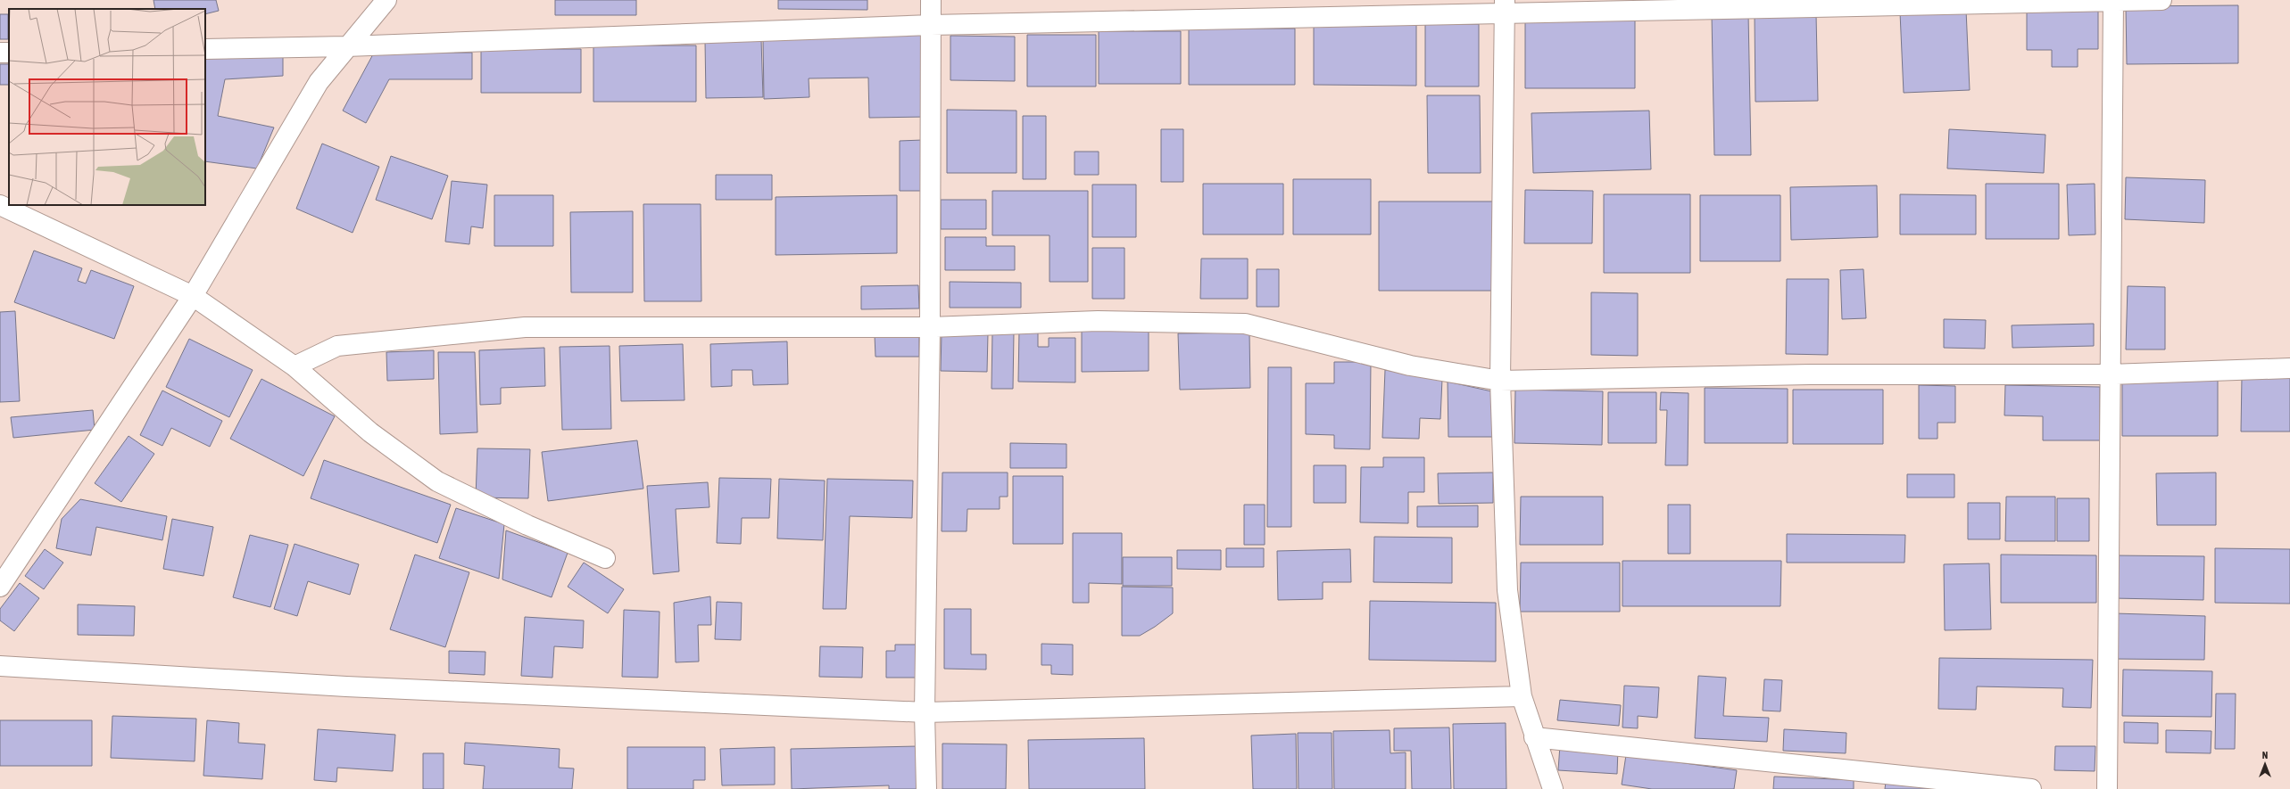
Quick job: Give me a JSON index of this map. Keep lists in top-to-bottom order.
{
  "north": "top"
}
